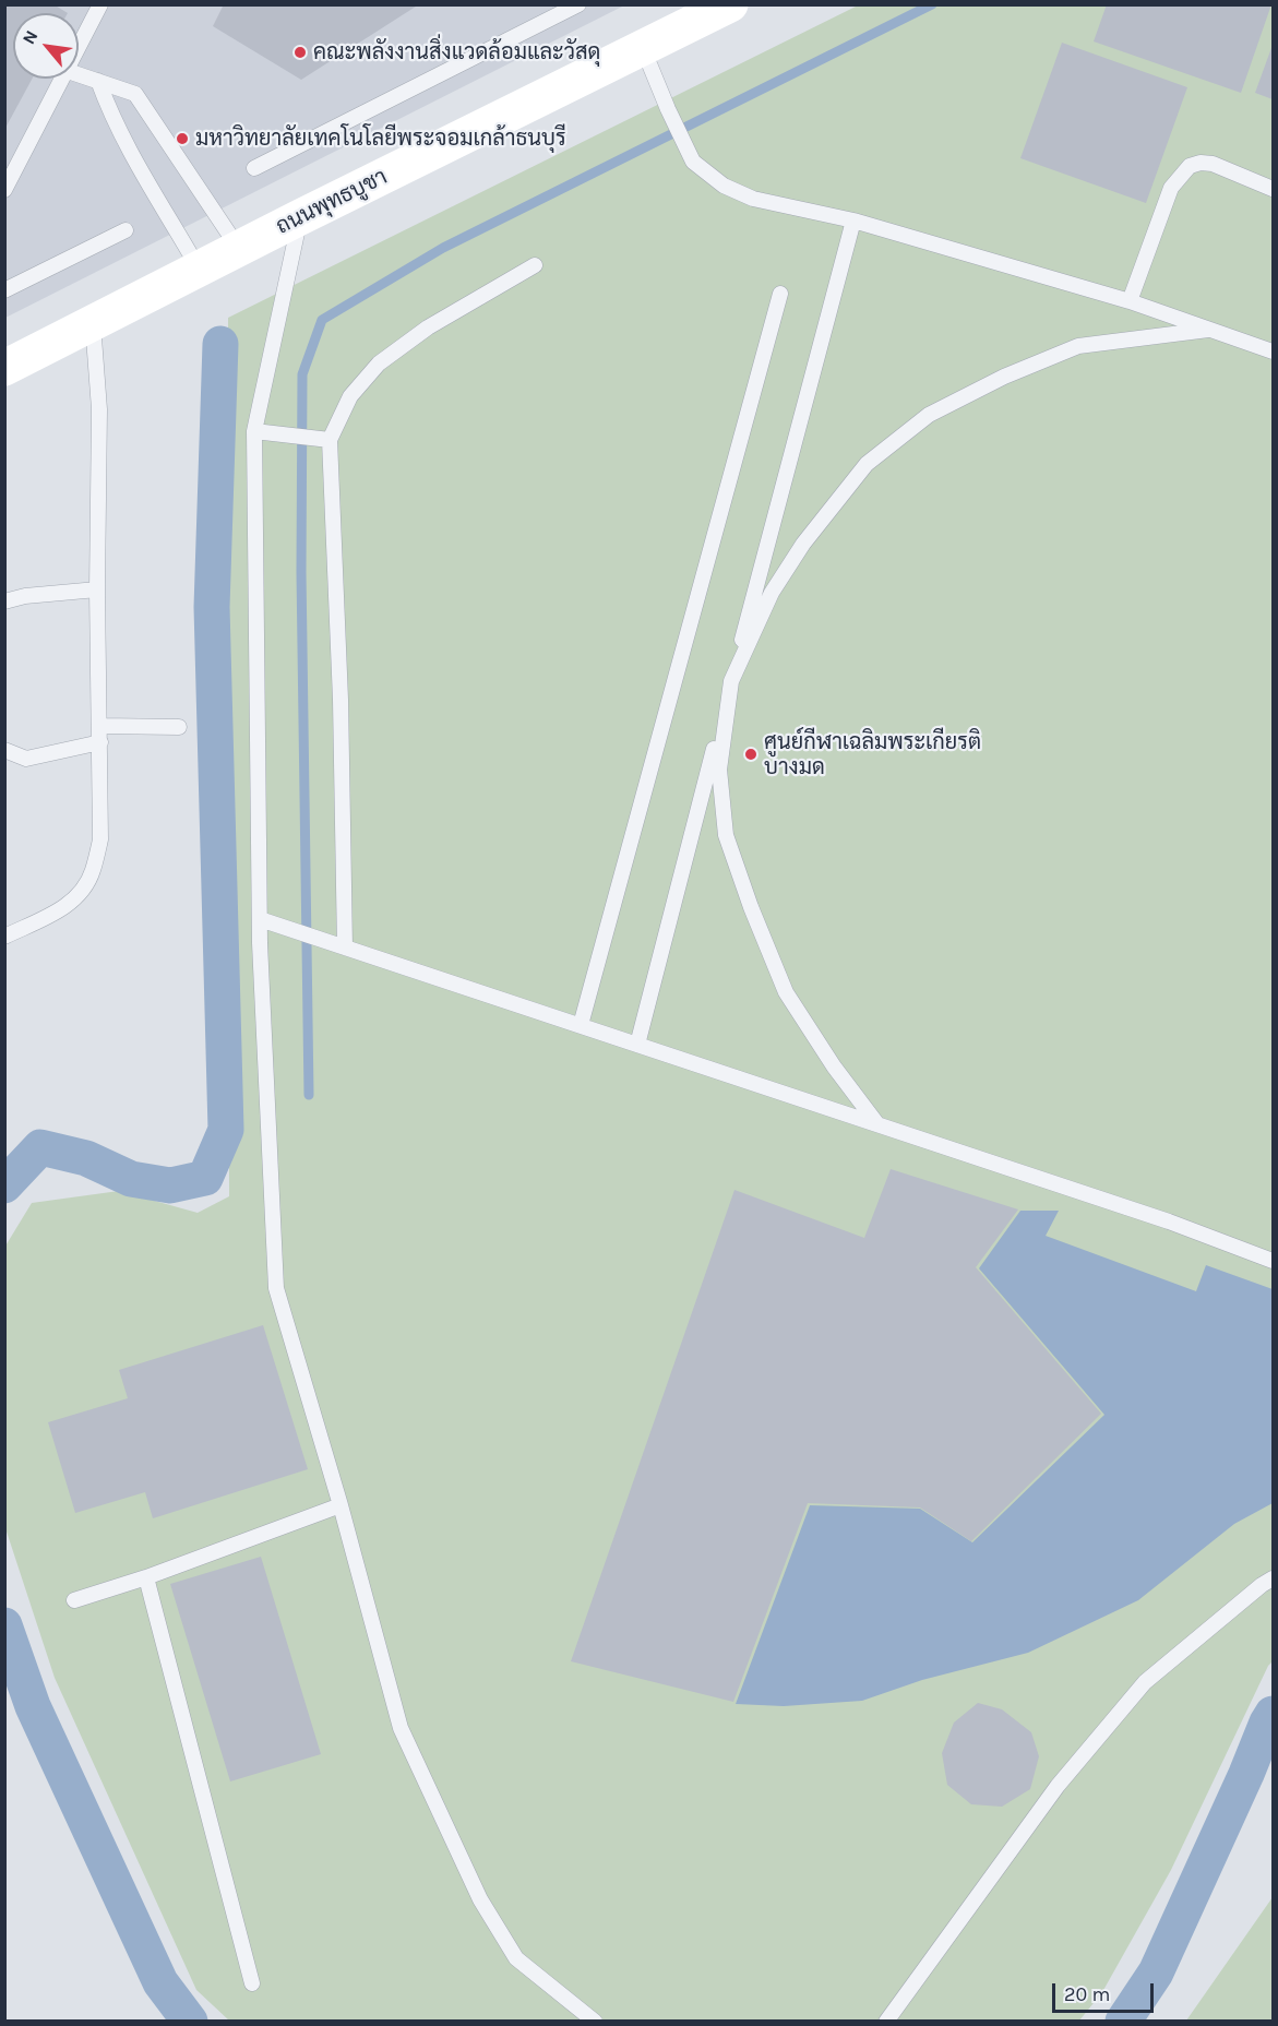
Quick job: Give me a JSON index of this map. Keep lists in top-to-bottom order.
{
  "streets": {
    "main road": ["ถนนพุทธบูชา"]
  },
  "places": ["คณะพลังงานสิ่งแวดล้อมและวัสดุ", "มหาวิทยาลัยเทคโนโลยีพระจอมเกล้าธนบุรี", "ศูนย์กีฬาเฉลิมพระเกียรติ บางมด"],
  "scale_bar": "20 m",
  "north": "top left"
}
